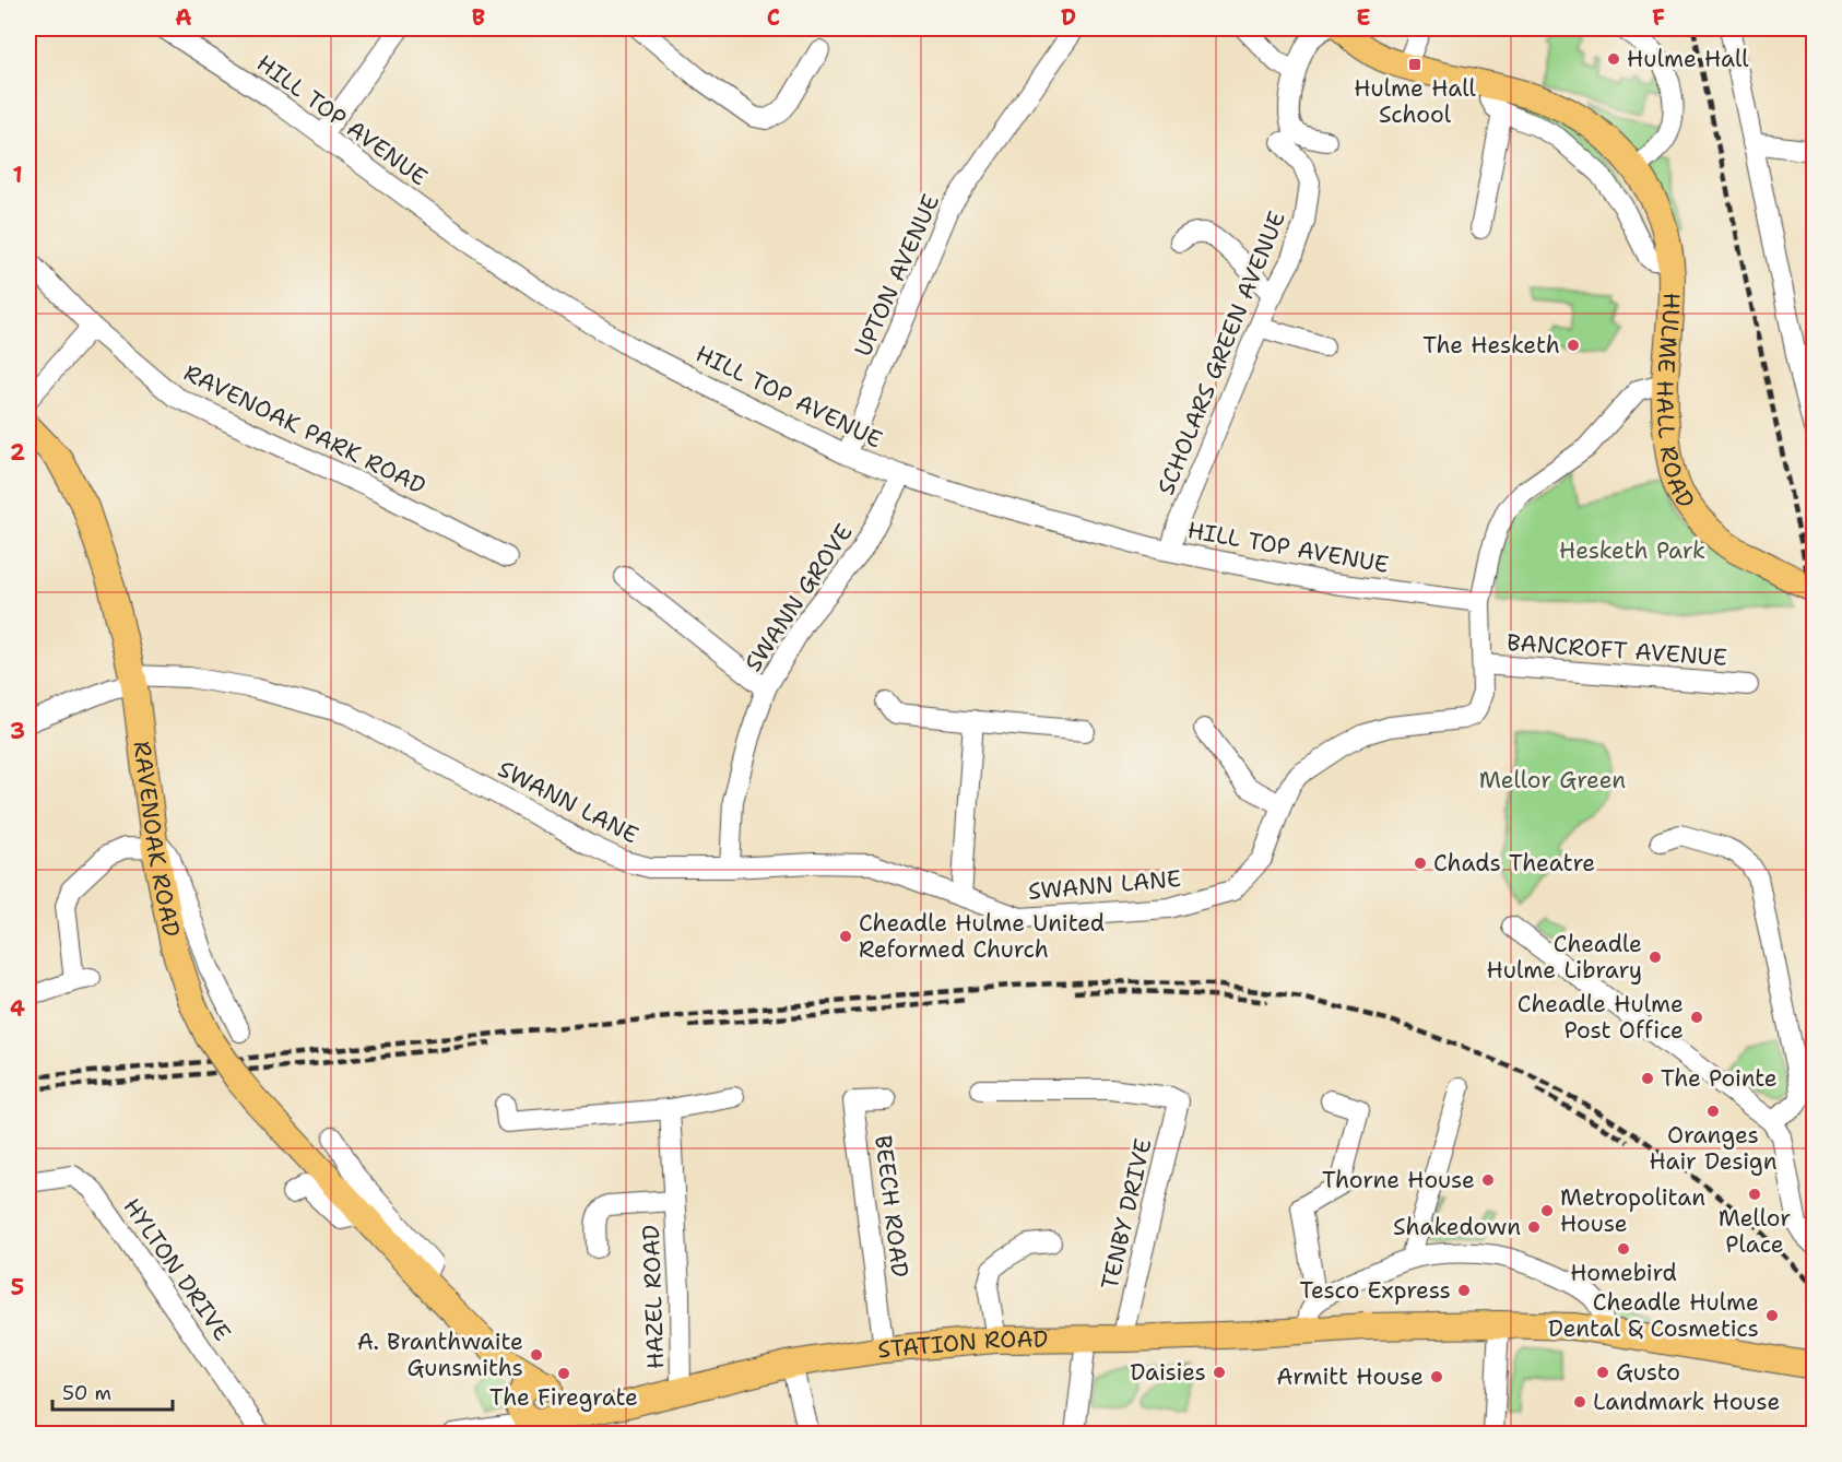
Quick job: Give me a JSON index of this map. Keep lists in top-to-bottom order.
{
  "streets": {
    "main road": ["HULME HALL ROAD", "RAVENOAK ROAD", "STATION ROAD"],
    "street": [
      "HILL TOP AVENUE",
      "UPTON AVENUE",
      "SCHOLARS GREEN AVENUE",
      "RAVENOAK PARK ROAD",
      "SWANN GROVE",
      "BANCROFT AVENUE",
      "SWANN LANE",
      "BEECH ROAD",
      "TENBY DRIVE",
      "HYLTON DRIVE",
      "HAZEL ROAD"
    ]
  },
  "crossings": [
    ["HILL TOP AVENUE", "UPTON AVENUE"],
    ["HILL TOP AVENUE", "SCHOLARS GREEN AVENUE"],
    ["HILL TOP AVENUE", "SWANN GROVE"],
    ["HILL TOP AVENUE", "SWANN LANE"],
    ["HULME HALL ROAD", "SWANN LANE"],
    ["SWANN GROVE", "SWANN LANE"],
    ["BANCROFT AVENUE", "SWANN LANE"],
    ["SWANN LANE", "RAVENOAK ROAD"],
    ["RAVENOAK ROAD", "STATION ROAD"],
    ["BEECH ROAD", "STATION ROAD"],
    ["TENBY DRIVE", "STATION ROAD"],
    ["HAZEL ROAD", "STATION ROAD"]
  ],
  "parks": ["Hesketh Park", "Mellor Green"],
  "places": {
    "other": [
      "Hulme Hall",
      "The Hesketh",
      "Chads Theatre",
      "Cheadle Hulme United Reformed Church",
      "Cheadle Hulme Library",
      "Cheadle Hulme Post Office",
      "The Pointe",
      "Oranges Hair Design",
      "Thorne House",
      "Mellor Place",
      "Metropolitan House",
      "Shakedown",
      "Homebird",
      "Tesco Express",
      "Cheadle Hulme Dental & Cosmetics",
      "A. Branthwaite Gunsmiths",
      "Daisies",
      "Gusto",
      "The Firegrate",
      "Armitt House",
      "Landmark House"
    ],
    "transit": ["Hulme Hall School"]
  },
  "scale_bar": "50 m",
  "grid": {
    "columns": [
      "A",
      "B",
      "C",
      "D",
      "E",
      "F"
    ],
    "rows": [
      "1",
      "2",
      "3",
      "4",
      "5"
    ]
  }
}
